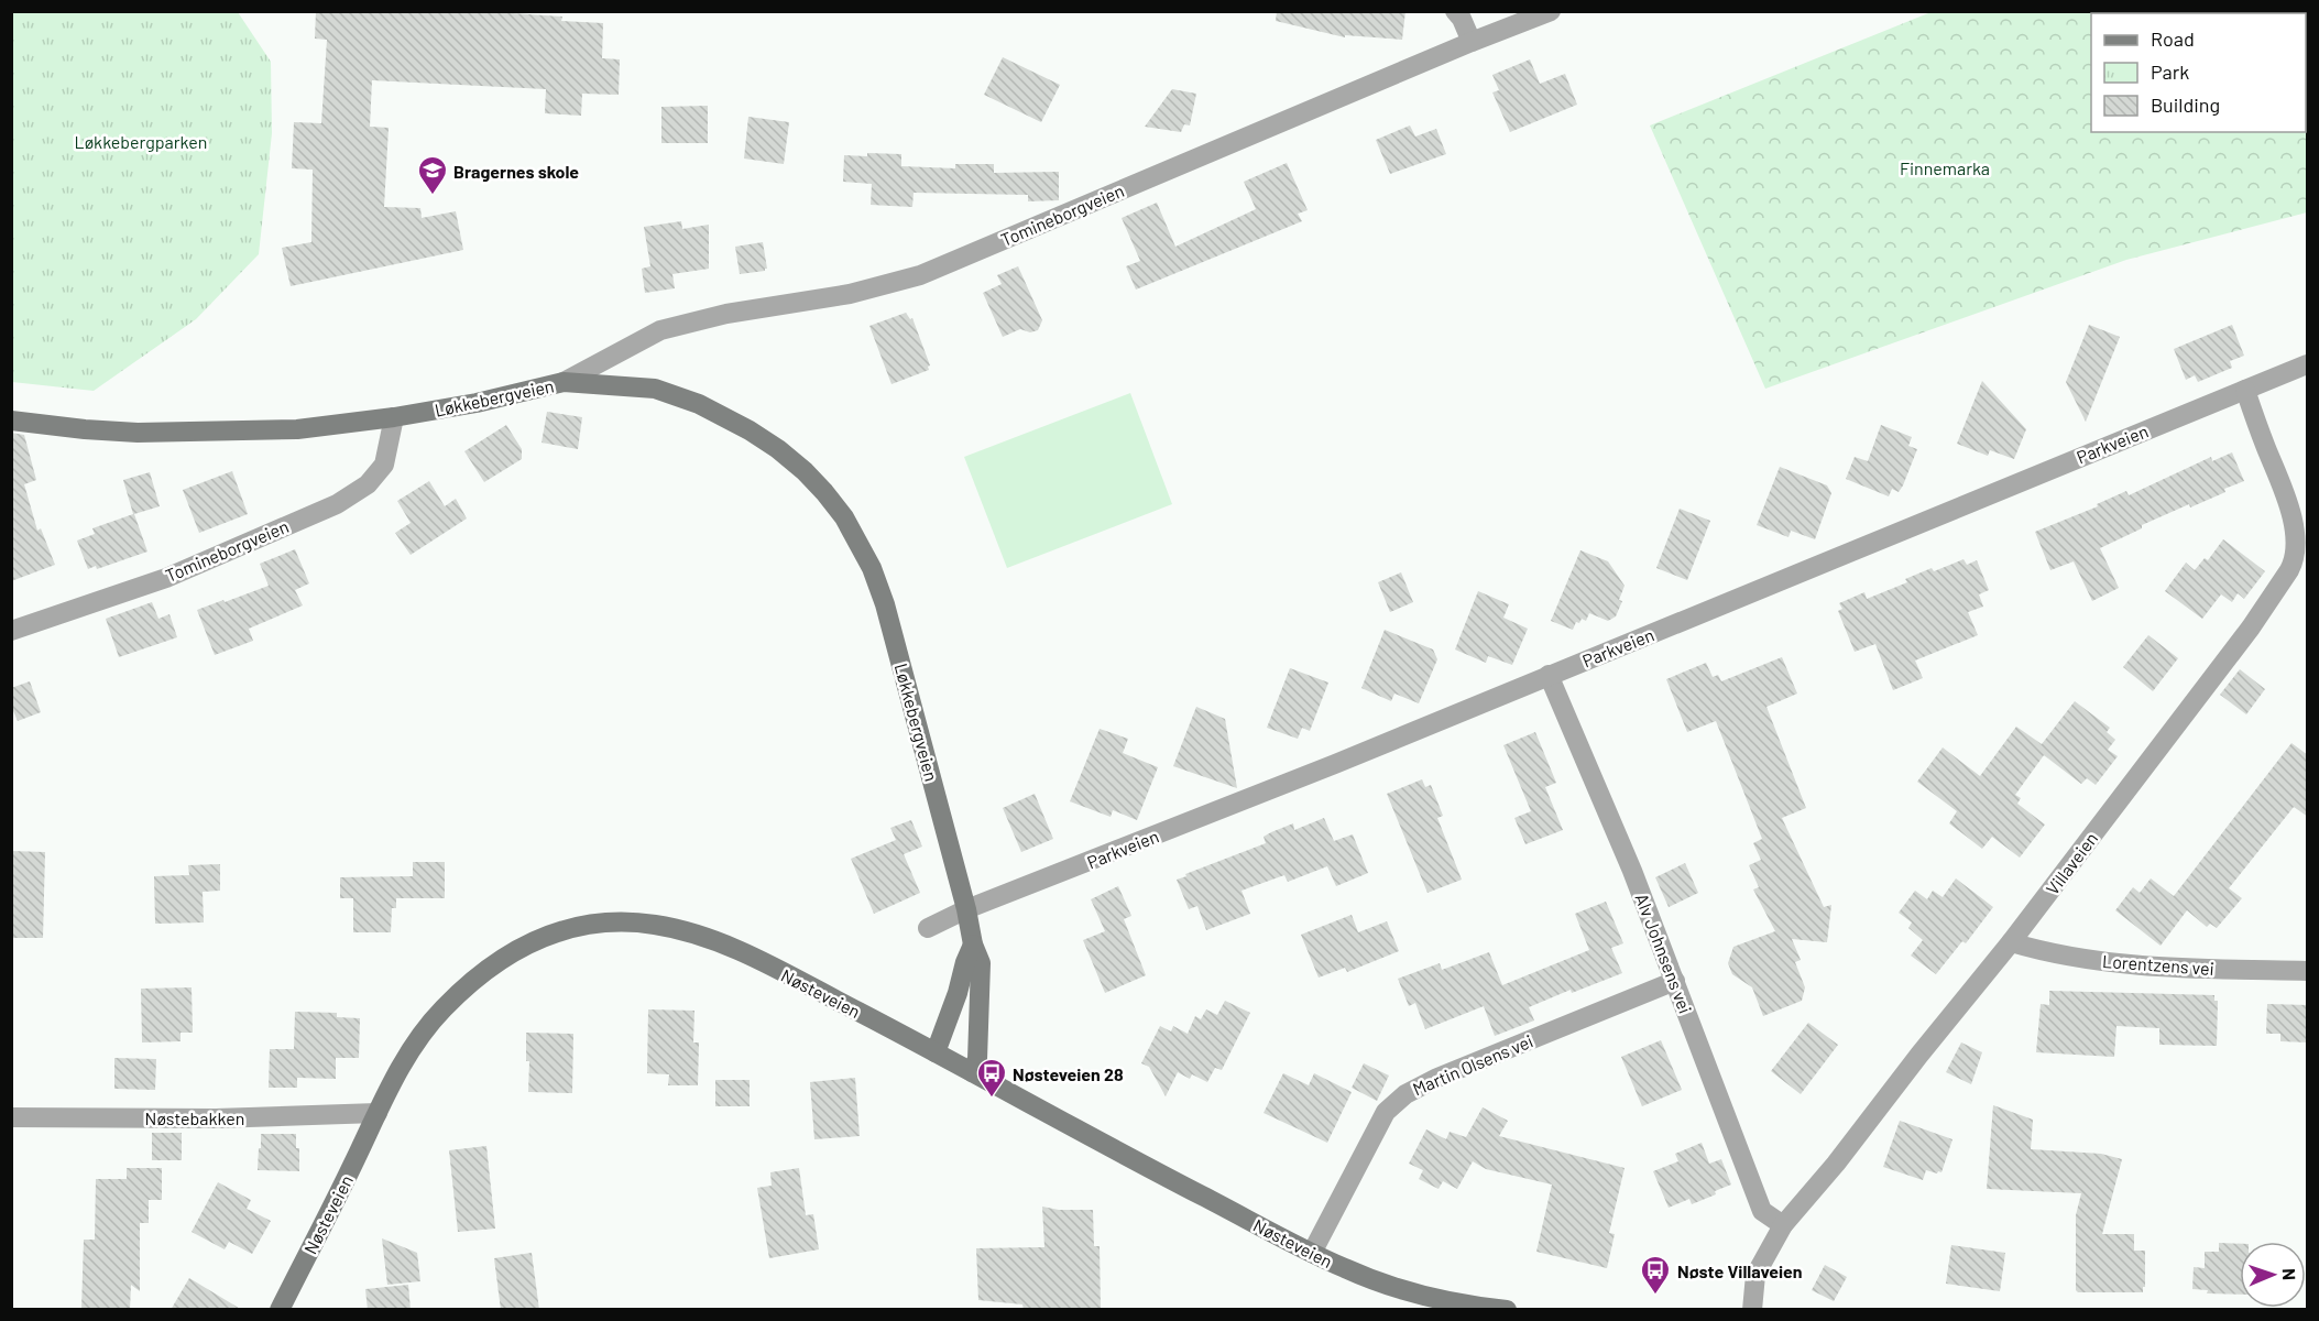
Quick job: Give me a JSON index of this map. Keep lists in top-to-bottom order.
{
  "streets": {
    "main road": ["Løkkebergveien", "Nøsteveien"],
    "street": [
      "Tomineborgveien",
      "Parkveien",
      "Villaveien",
      "Alv Johnsens vei",
      "Lorentzens vei",
      "Martin Olsens vei",
      "Nøstebakken"
    ]
  },
  "crossings": [
    ["Tomineborgveien", "Løkkebergveien"],
    ["Løkkebergveien", "Parkveien"],
    ["Løkkebergveien", "Nøsteveien"],
    ["Parkveien", "Villaveien"],
    ["Parkveien", "Alv Johnsens vei"],
    ["Villaveien", "Alv Johnsens vei"],
    ["Villaveien", "Lorentzens vei"],
    ["Alv Johnsens vei", "Martin Olsens vei"],
    ["Nøsteveien", "Martin Olsens vei"],
    ["Nøsteveien", "Nøstebakken"]
  ],
  "parks": ["Løkkebergparken", "Finnemarka"],
  "places": {
    "school or university": ["Bragernes skole"],
    "bus stop": ["Nøsteveien 28", "Nøste Villaveien"]
  },
  "legend": ["Road", "Park", "Building"],
  "north": "right"
}
